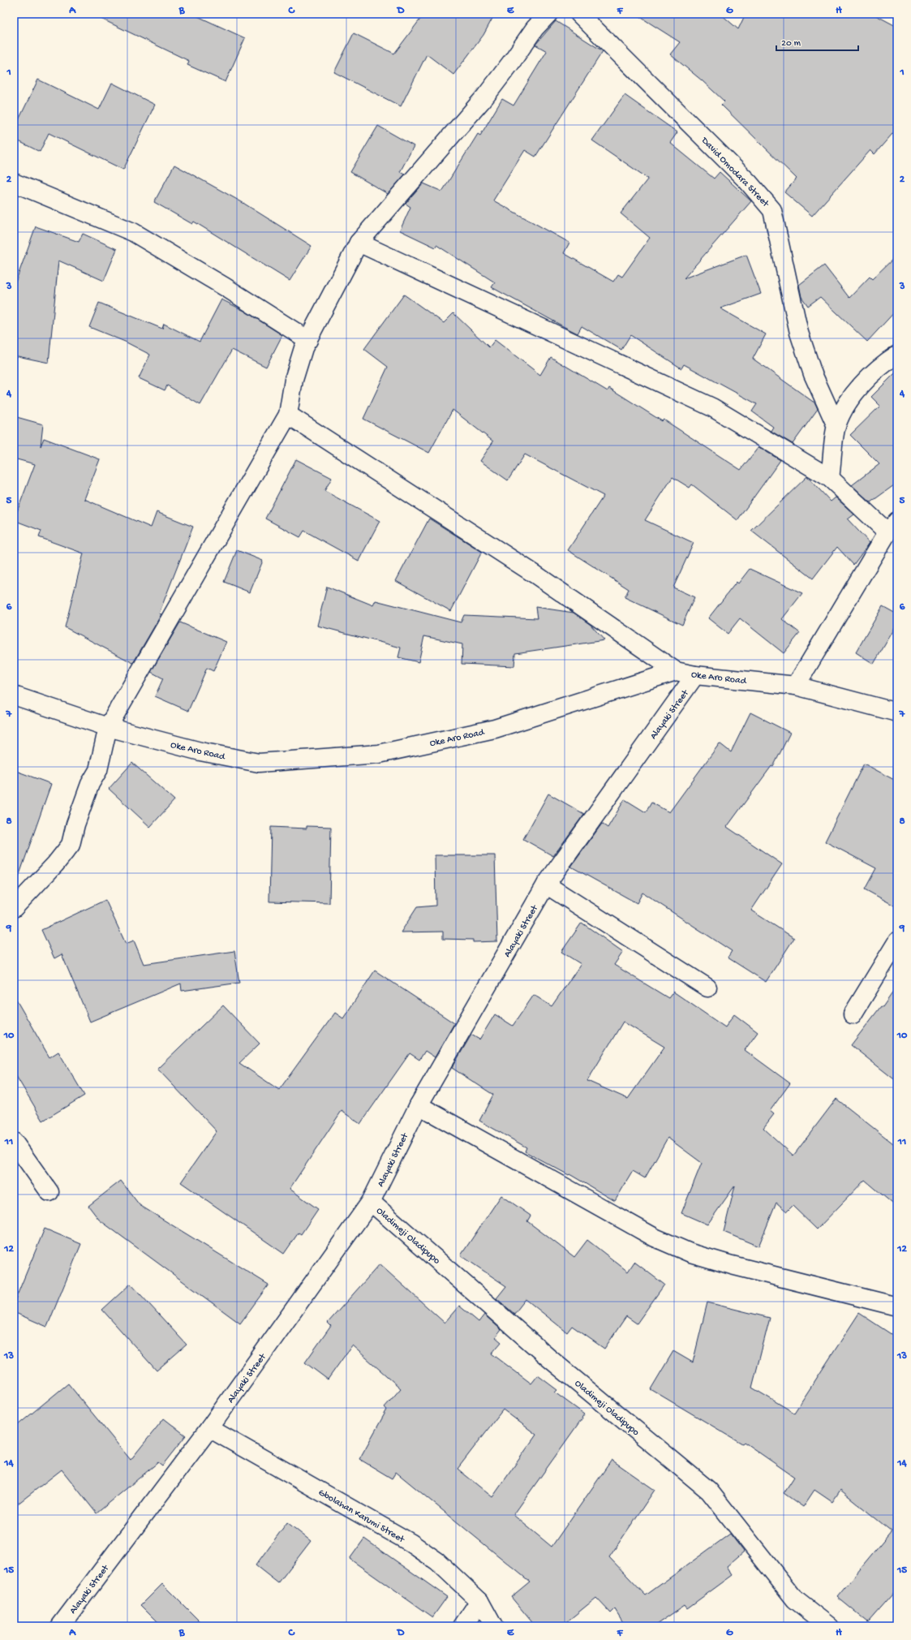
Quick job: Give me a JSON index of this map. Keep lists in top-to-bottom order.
{
  "streets": {
    "street": [
      "David Omodara Street",
      "Oke Aro Road",
      "Alayaki Street",
      "Oladimeji Oladipupo",
      "Gbolahan Karumi Street"
    ]
  },
  "crossings": [
    ["Oke Aro Road", "Alayaki Street"],
    ["Alayaki Street", "Oladimeji Oladipupo"],
    ["Alayaki Street", "Gbolahan Karumi Street"]
  ],
  "scale_bar": "20 m",
  "grid": {
    "columns": [
      "A",
      "B",
      "C",
      "D",
      "E",
      "F",
      "G",
      "H"
    ],
    "rows": [
      "1",
      "2",
      "3",
      "4",
      "5",
      "6",
      "7",
      "8",
      "9",
      "10",
      "11",
      "12",
      "13",
      "14",
      "15"
    ]
  }
}
